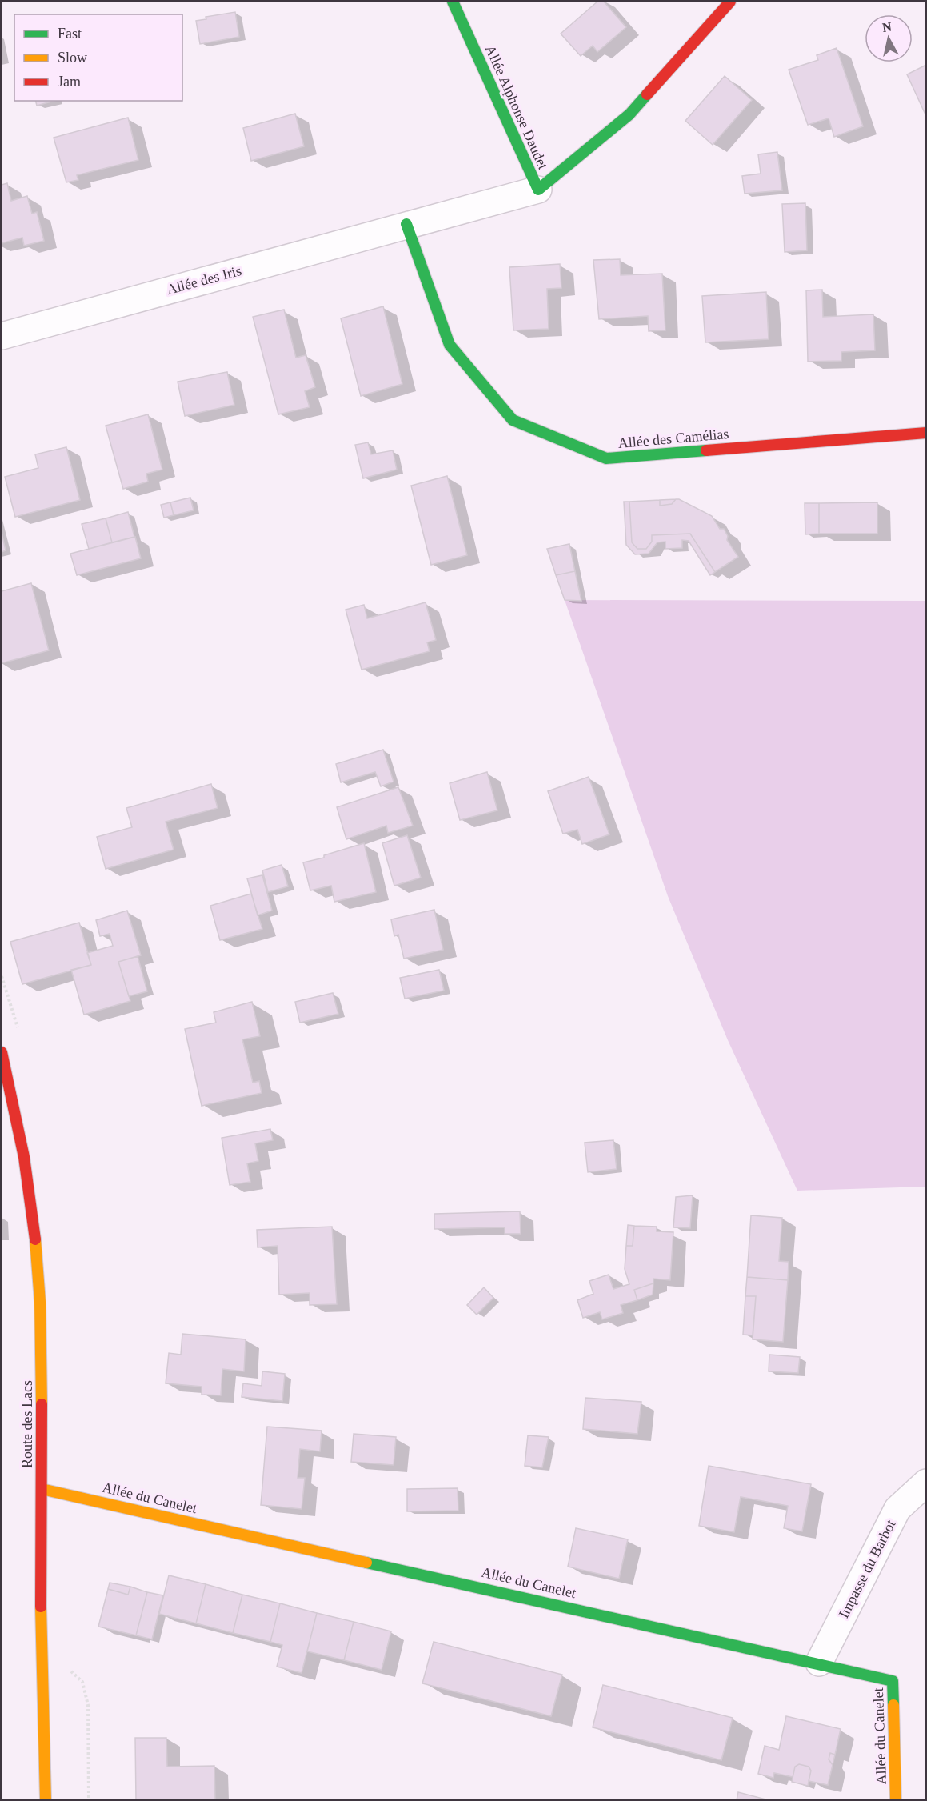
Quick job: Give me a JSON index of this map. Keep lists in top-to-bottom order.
{
  "streets": {
    "street": [
      "Allée Alphonse Daudet",
      "Allée des Iris",
      "Allée des Camélias",
      "Route des Lacs",
      "Allée du Canelet",
      "Impasse du Barbot"
    ]
  },
  "crossings": [
    ["Allée Alphonse Daudet", "Allée des Iris"],
    ["Allée des Iris", "Allée des Camélias"],
    ["Route des Lacs", "Allée du Canelet"],
    ["Allée du Canelet", "Impasse du Barbot"]
  ],
  "legend": ["Fast", "Slow", "Jam"],
  "north": "top"
}
